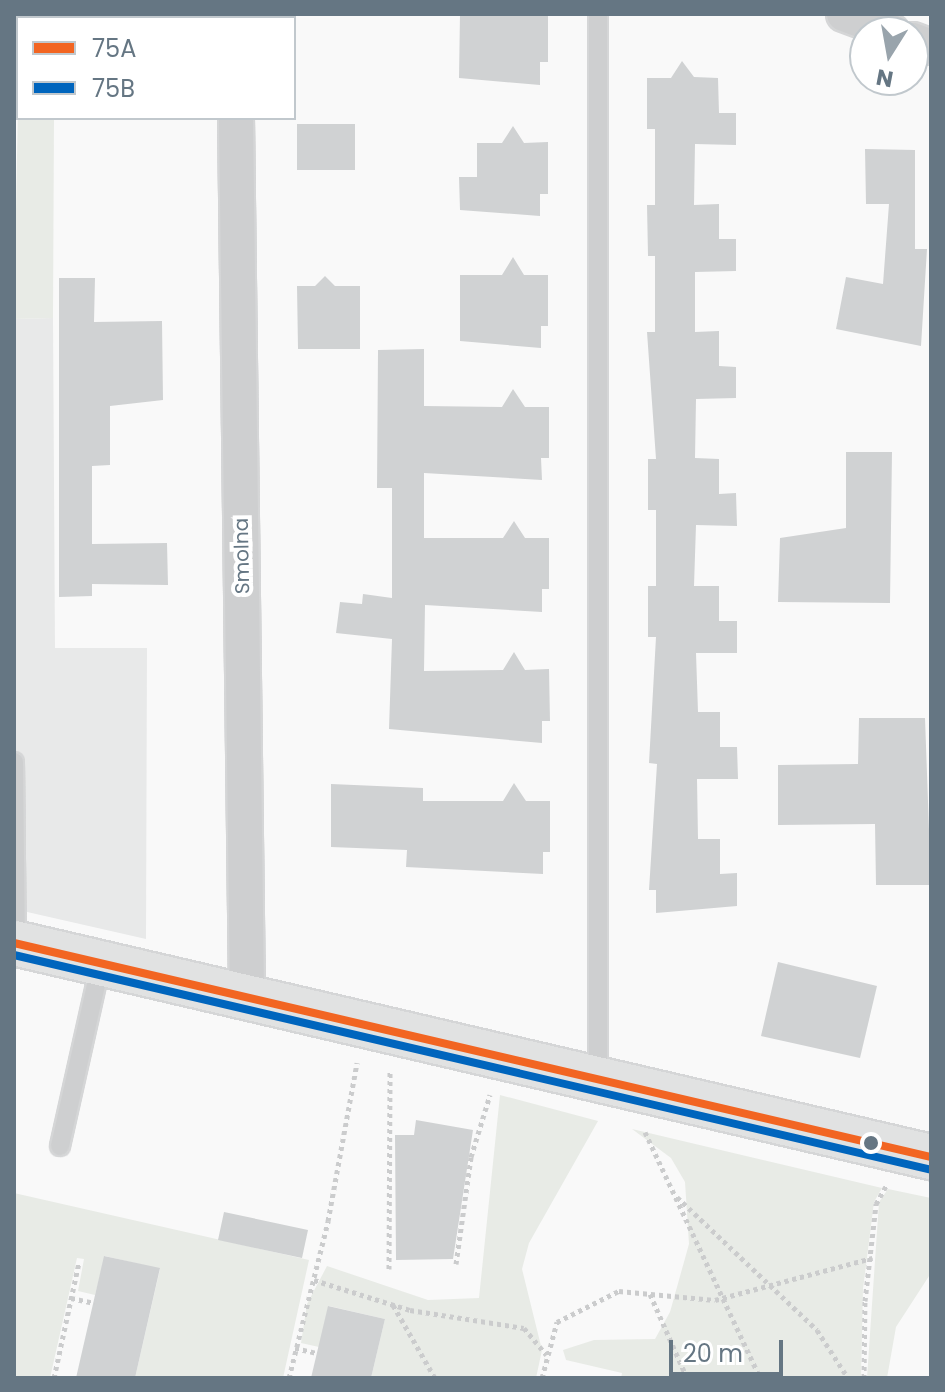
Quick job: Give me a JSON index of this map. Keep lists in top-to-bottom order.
{
  "streets": {
    "street": ["Smolna"]
  },
  "lines": ["transit line 75A", "transit line 75B"],
  "legend": ["75A", "75B"],
  "scale_bar": "20 m",
  "north": "bottom"
}
